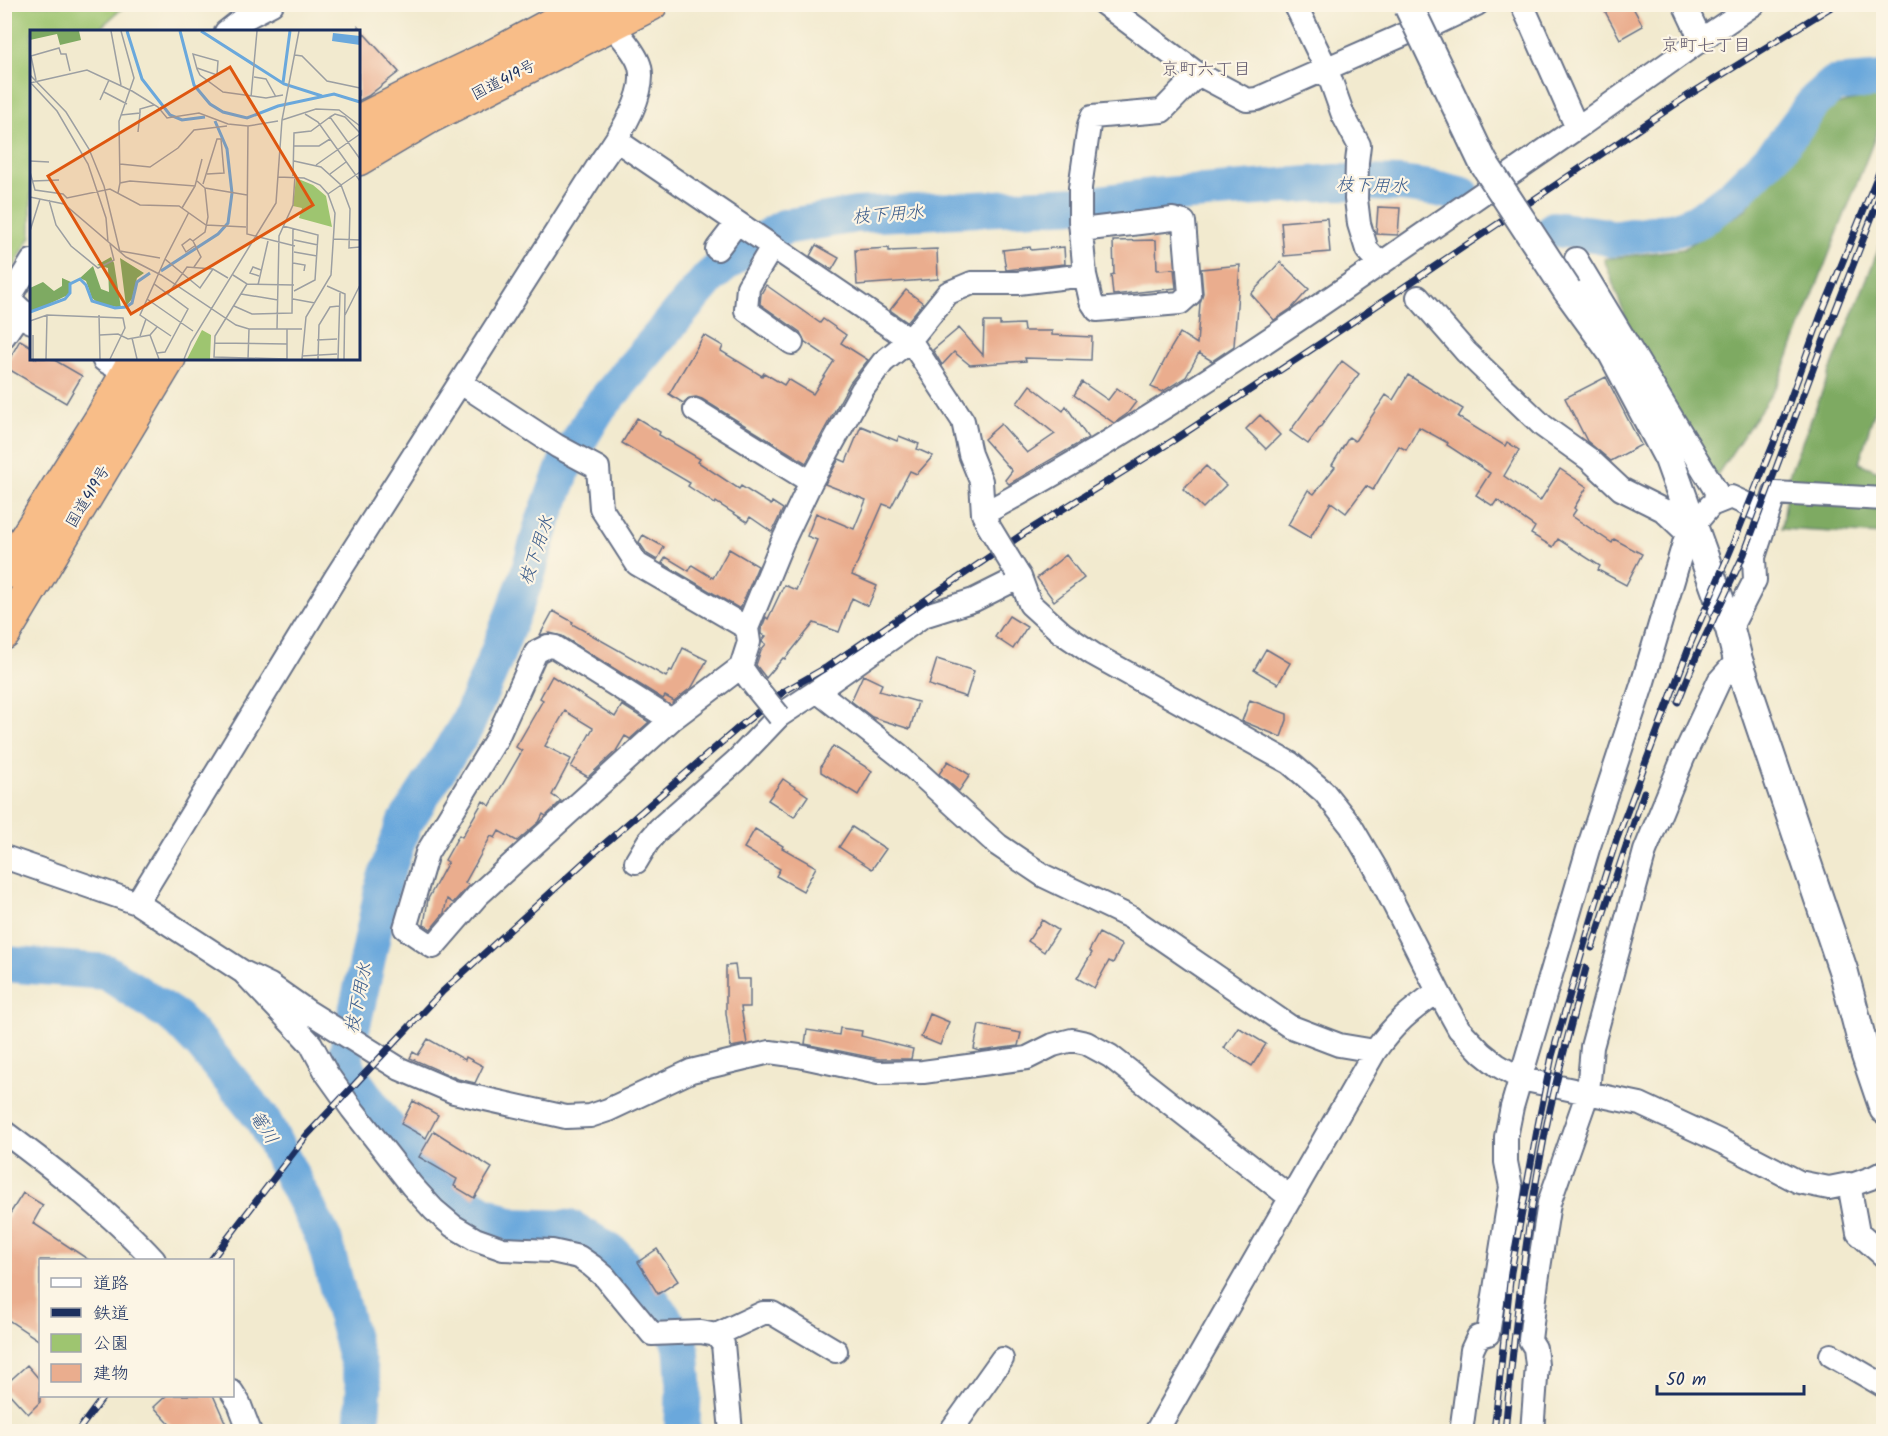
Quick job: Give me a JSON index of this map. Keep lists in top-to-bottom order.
{
  "streets": {
    "highway": ["国道419号"]
  },
  "districts": ["京町七丁目", "京町六丁目"],
  "water": ["枝下用水", "篭川"],
  "legend": [
    "道路",
    "鉄道",
    "公園",
    "建物"
  ],
  "scale_bar": "50 m"
}
